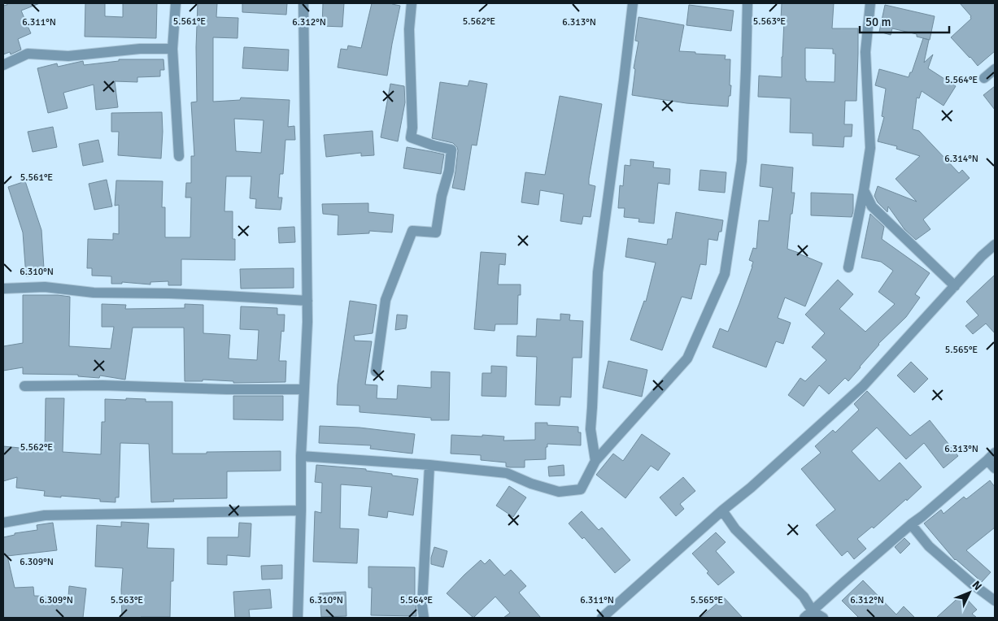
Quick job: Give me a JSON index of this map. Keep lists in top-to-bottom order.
{
  "scale_bar": "50 m",
  "north": "top right",
  "coordinates": [
    "5.561°E",
    "5.562°E",
    "5.563°E",
    "6.312°N",
    "6.313°N",
    "6.311°N",
    "5.564°E",
    "6.314°N",
    "6.310°N",
    "5.565°E",
    "6.309°N"
  ]
}
